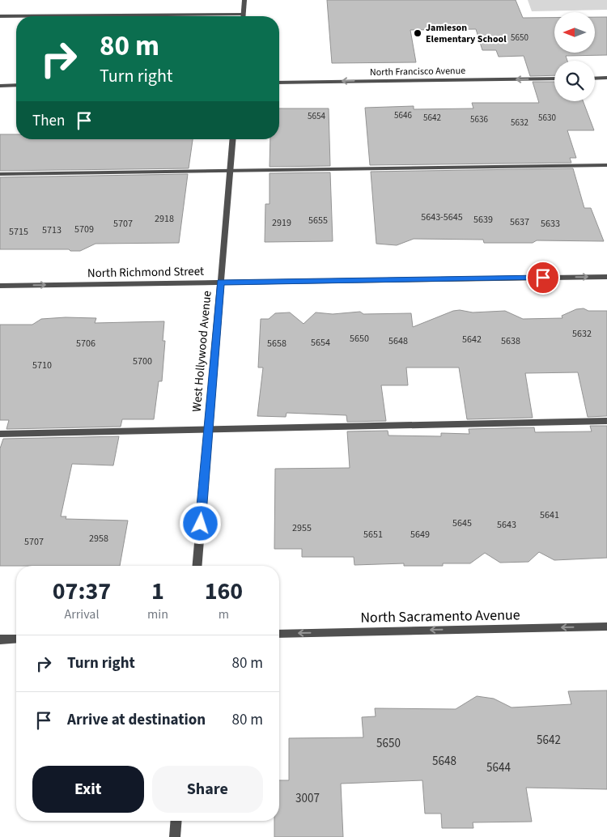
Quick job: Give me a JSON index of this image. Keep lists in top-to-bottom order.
{
  "streets": {
    "street": [
      "North Francisco Avenue",
      "North Richmond Street",
      "West Hollywood Avenue",
      "North Sacramento Avenue"
    ]
  },
  "crossings": [
    ["North Richmond Street", "West Hollywood Avenue"]
  ],
  "one_way": ["North Francisco Avenue", "North Richmond Street", "North Sacramento Avenue"],
  "places": ["Jamieson Elementary School"],
  "house_numbers": [
    "5650",
    "5646",
    "5654",
    "5642",
    "5630",
    "5636",
    "5632",
    "5643-5645",
    "2918",
    "5639",
    "5655",
    "5637",
    "2919",
    "5707",
    "5633",
    "5709",
    "5713",
    "5715",
    "5632",
    "5650",
    "5642",
    "5648",
    "5638",
    "5654",
    "5706",
    "5658",
    "5700",
    "5710",
    "5641",
    "5645",
    "5643",
    "2955",
    "5651",
    "5649",
    "2958",
    "5707",
    "5642",
    "5650",
    "5648",
    "5644",
    "3007"
  ],
  "north": "left",
  "page": {
    "turn": ["80 m", "Turn right"],
    "then": "Then",
    "eta": [
      "07:37",
      "Arrival",
      "1",
      "min",
      "160",
      "m"
    ],
    "list": [
      {
        "name": "Turn right",
        "value": "80 m"
      },
      {
        "name": "Arrive at destination",
        "value": "80 m"
      }
    ],
    "buttons": ["Exit", "Share"]
  }
}
